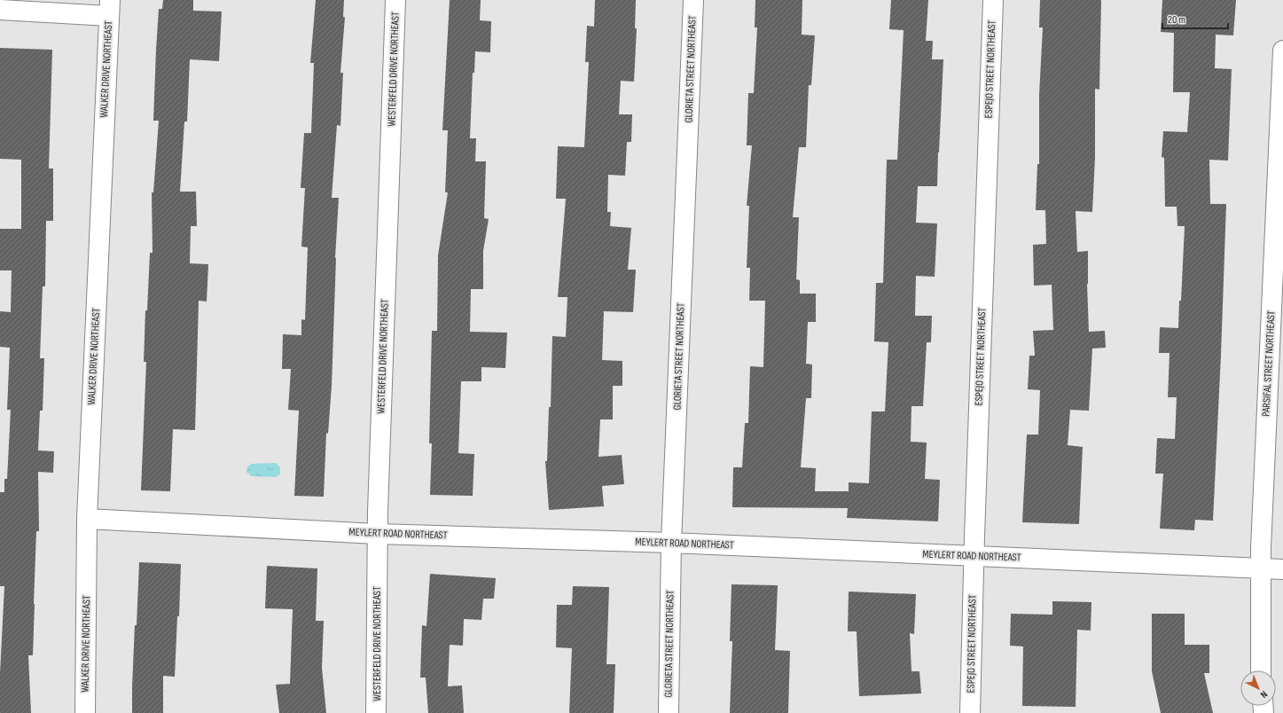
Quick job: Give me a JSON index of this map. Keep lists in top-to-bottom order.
{
  "streets": {
    "street": [
      "WALKER DRIVE NORTHEAST",
      "WESTERFELD DRIVE NORTHEAST",
      "GLORIETA STREET NORTHEAST",
      "ESPEJO STREET NORTHEAST",
      "PARSIFAL STREET NORTHEAST",
      "MEYLERT ROAD NORTHEAST"
    ]
  },
  "crossings": [
    ["WALKER DRIVE NORTHEAST", "MEYLERT ROAD NORTHEAST"],
    ["WESTERFELD DRIVE NORTHEAST", "MEYLERT ROAD NORTHEAST"],
    ["GLORIETA STREET NORTHEAST", "MEYLERT ROAD NORTHEAST"],
    ["ESPEJO STREET NORTHEAST", "MEYLERT ROAD NORTHEAST"],
    ["PARSIFAL STREET NORTHEAST", "MEYLERT ROAD NORTHEAST"]
  ],
  "scale_bar": "20 m",
  "north": "bottom right"
}
